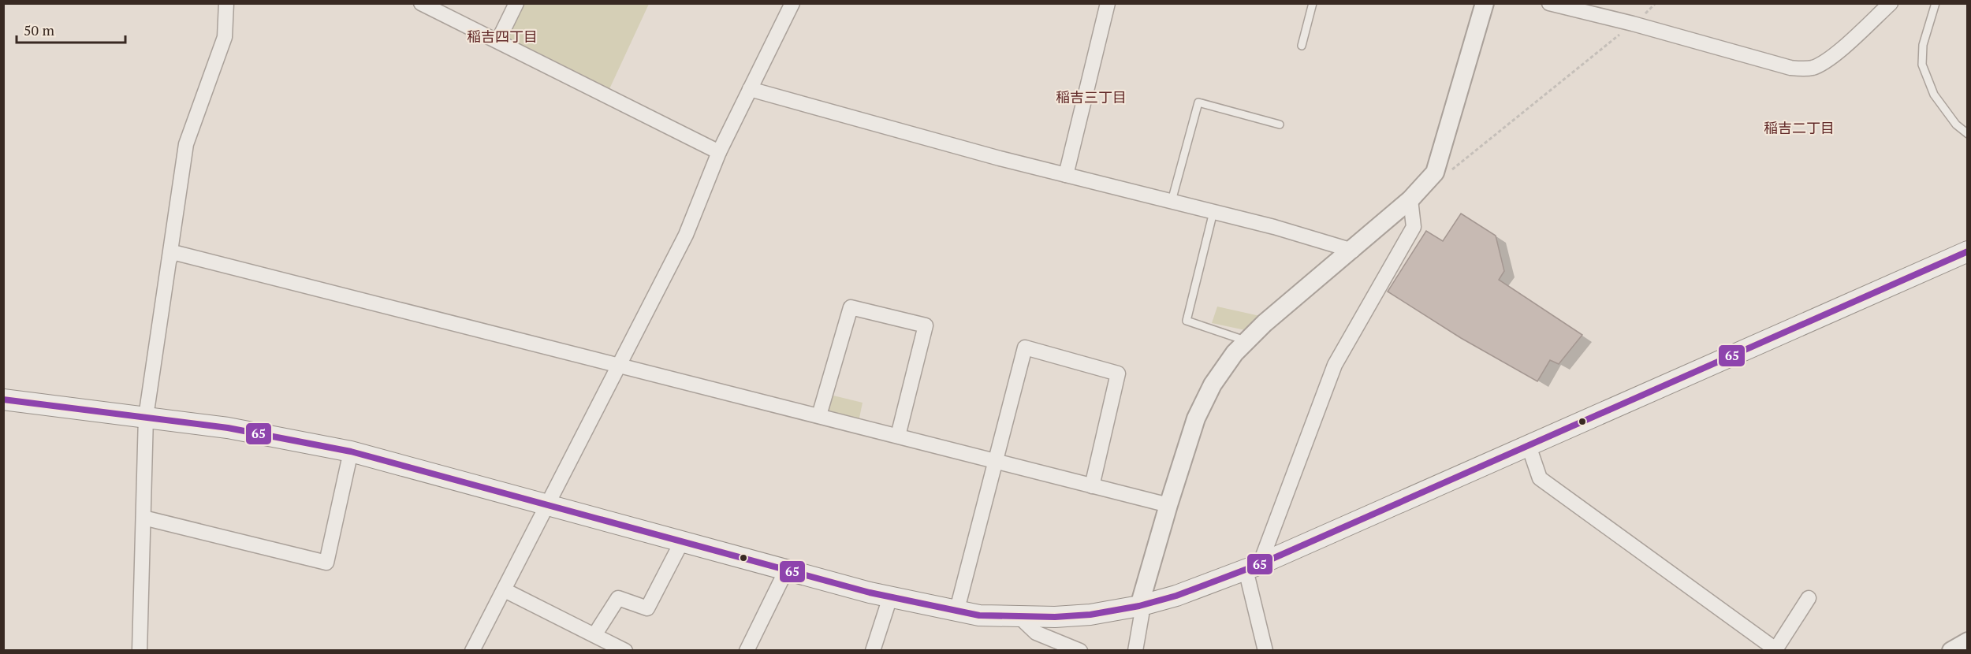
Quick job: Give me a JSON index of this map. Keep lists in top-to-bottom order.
{
  "districts": ["稲吉四丁目", "稲吉三丁目", "稲吉二丁目"],
  "lines": ["transit line 65"],
  "scale_bar": "50 m"
}
